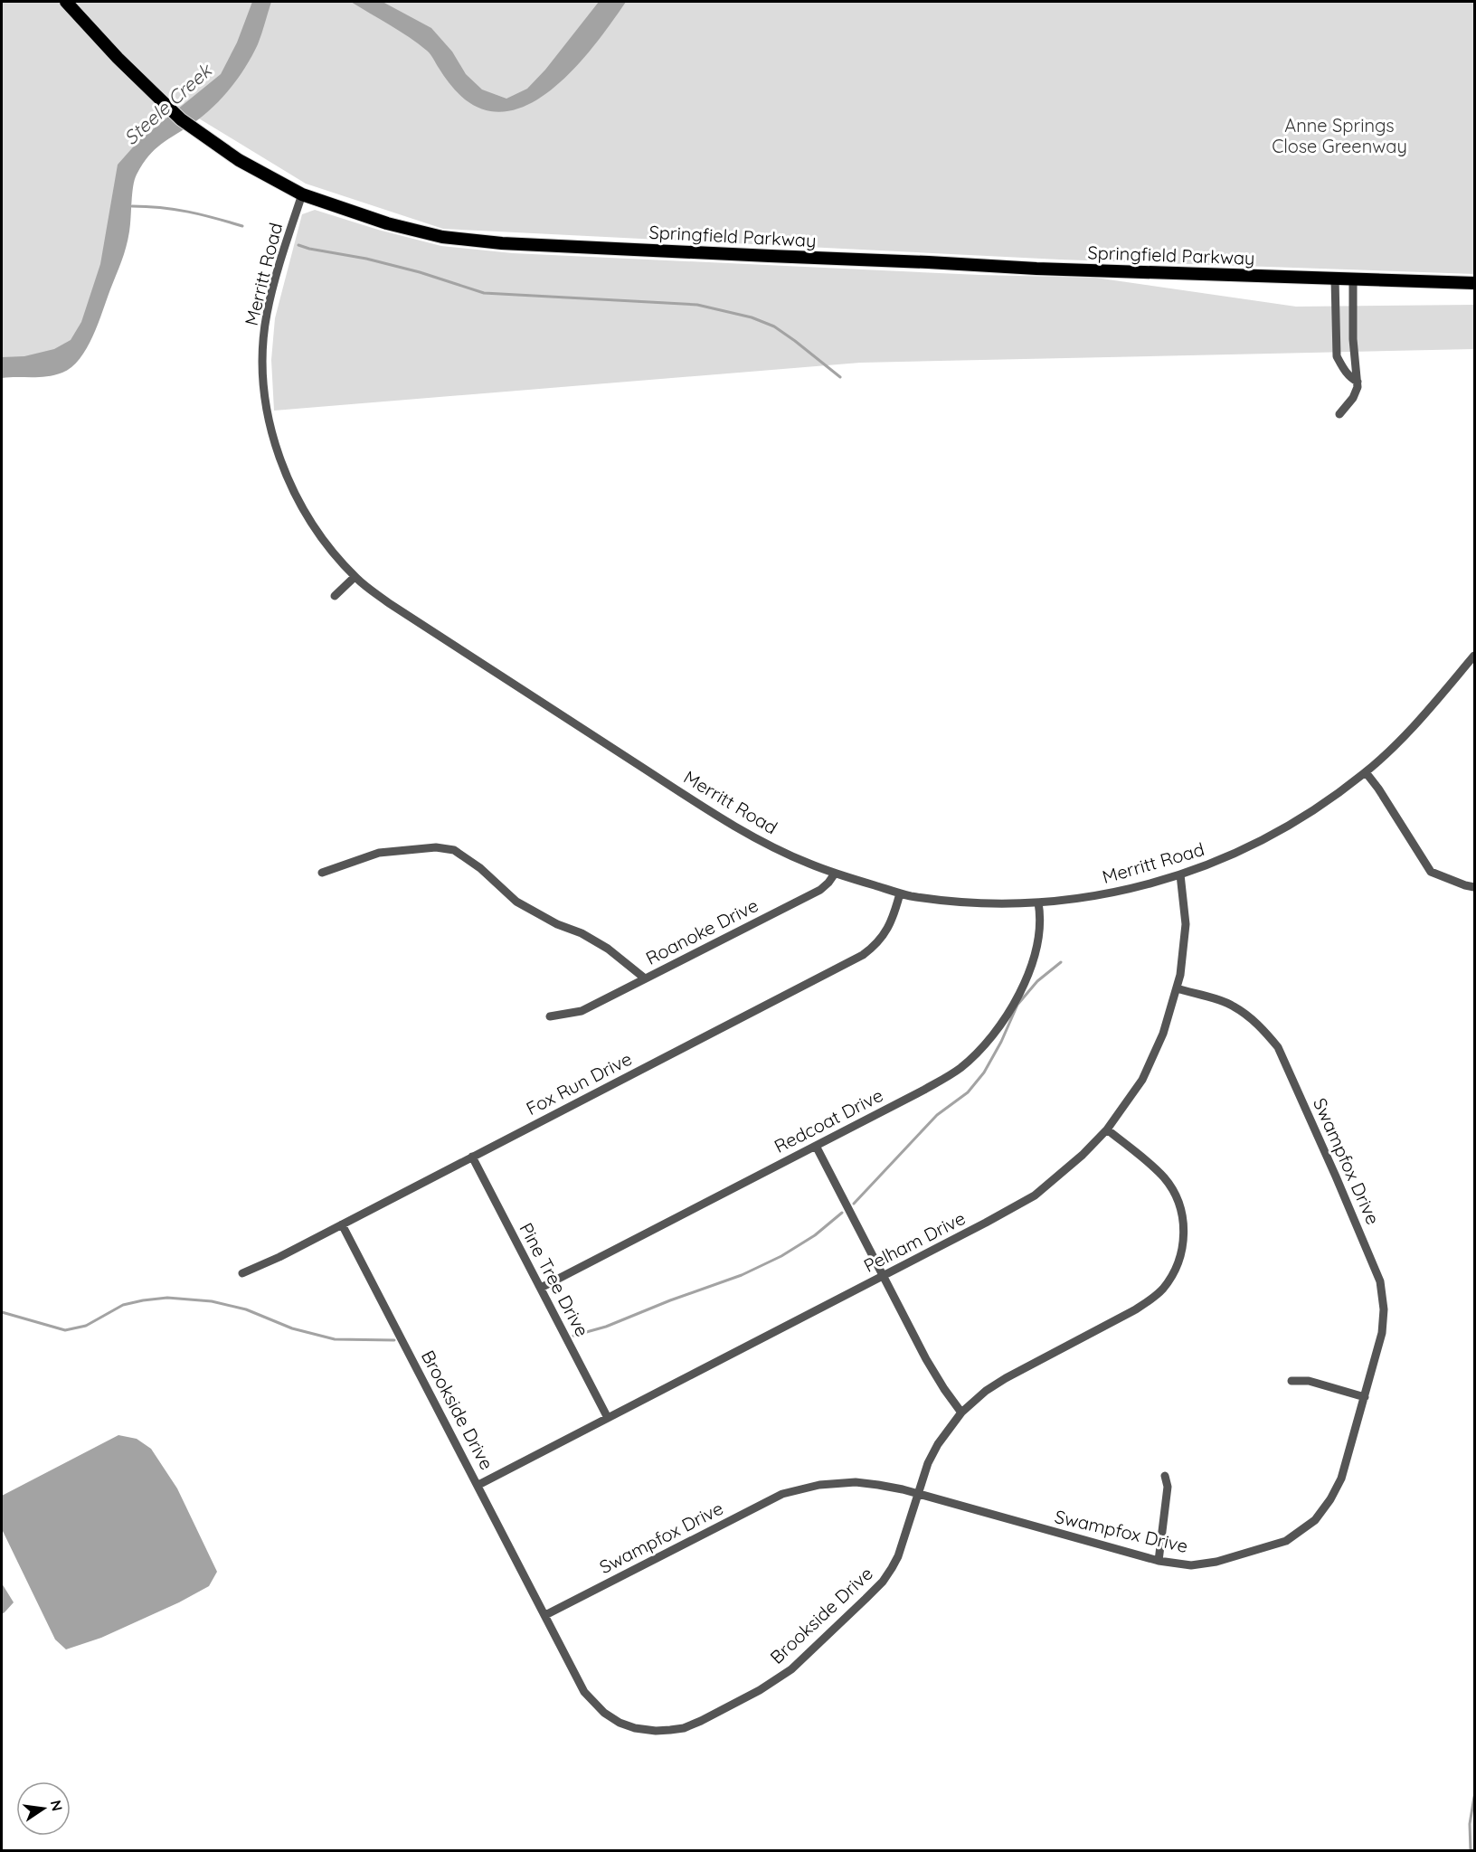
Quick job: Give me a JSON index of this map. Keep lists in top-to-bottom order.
{
  "streets": {
    "main road": ["Springfield Parkway"],
    "street": [
      "Merritt Road",
      "Roanoke Drive",
      "Fox Run Drive",
      "Redcoat Drive",
      "Swampfox Drive",
      "Pelham Drive",
      "Pine Tree Drive",
      "Brookside Drive"
    ]
  },
  "crossings": [
    ["Springfield Parkway", "Merritt Road"],
    ["Merritt Road", "Roanoke Drive"],
    ["Merritt Road", "Fox Run Drive"],
    ["Merritt Road", "Redcoat Drive"],
    ["Merritt Road", "Pelham Drive"],
    ["Fox Run Drive", "Pine Tree Drive"],
    ["Fox Run Drive", "Brookside Drive"],
    ["Redcoat Drive", "Pine Tree Drive"],
    ["Swampfox Drive", "Pelham Drive"],
    ["Swampfox Drive", "Brookside Drive"],
    ["Pelham Drive", "Pine Tree Drive"],
    ["Pelham Drive", "Brookside Drive"]
  ],
  "water": ["Steele Creek"],
  "parks": ["Anne Springs Close Greenway"],
  "north": "right"
}
